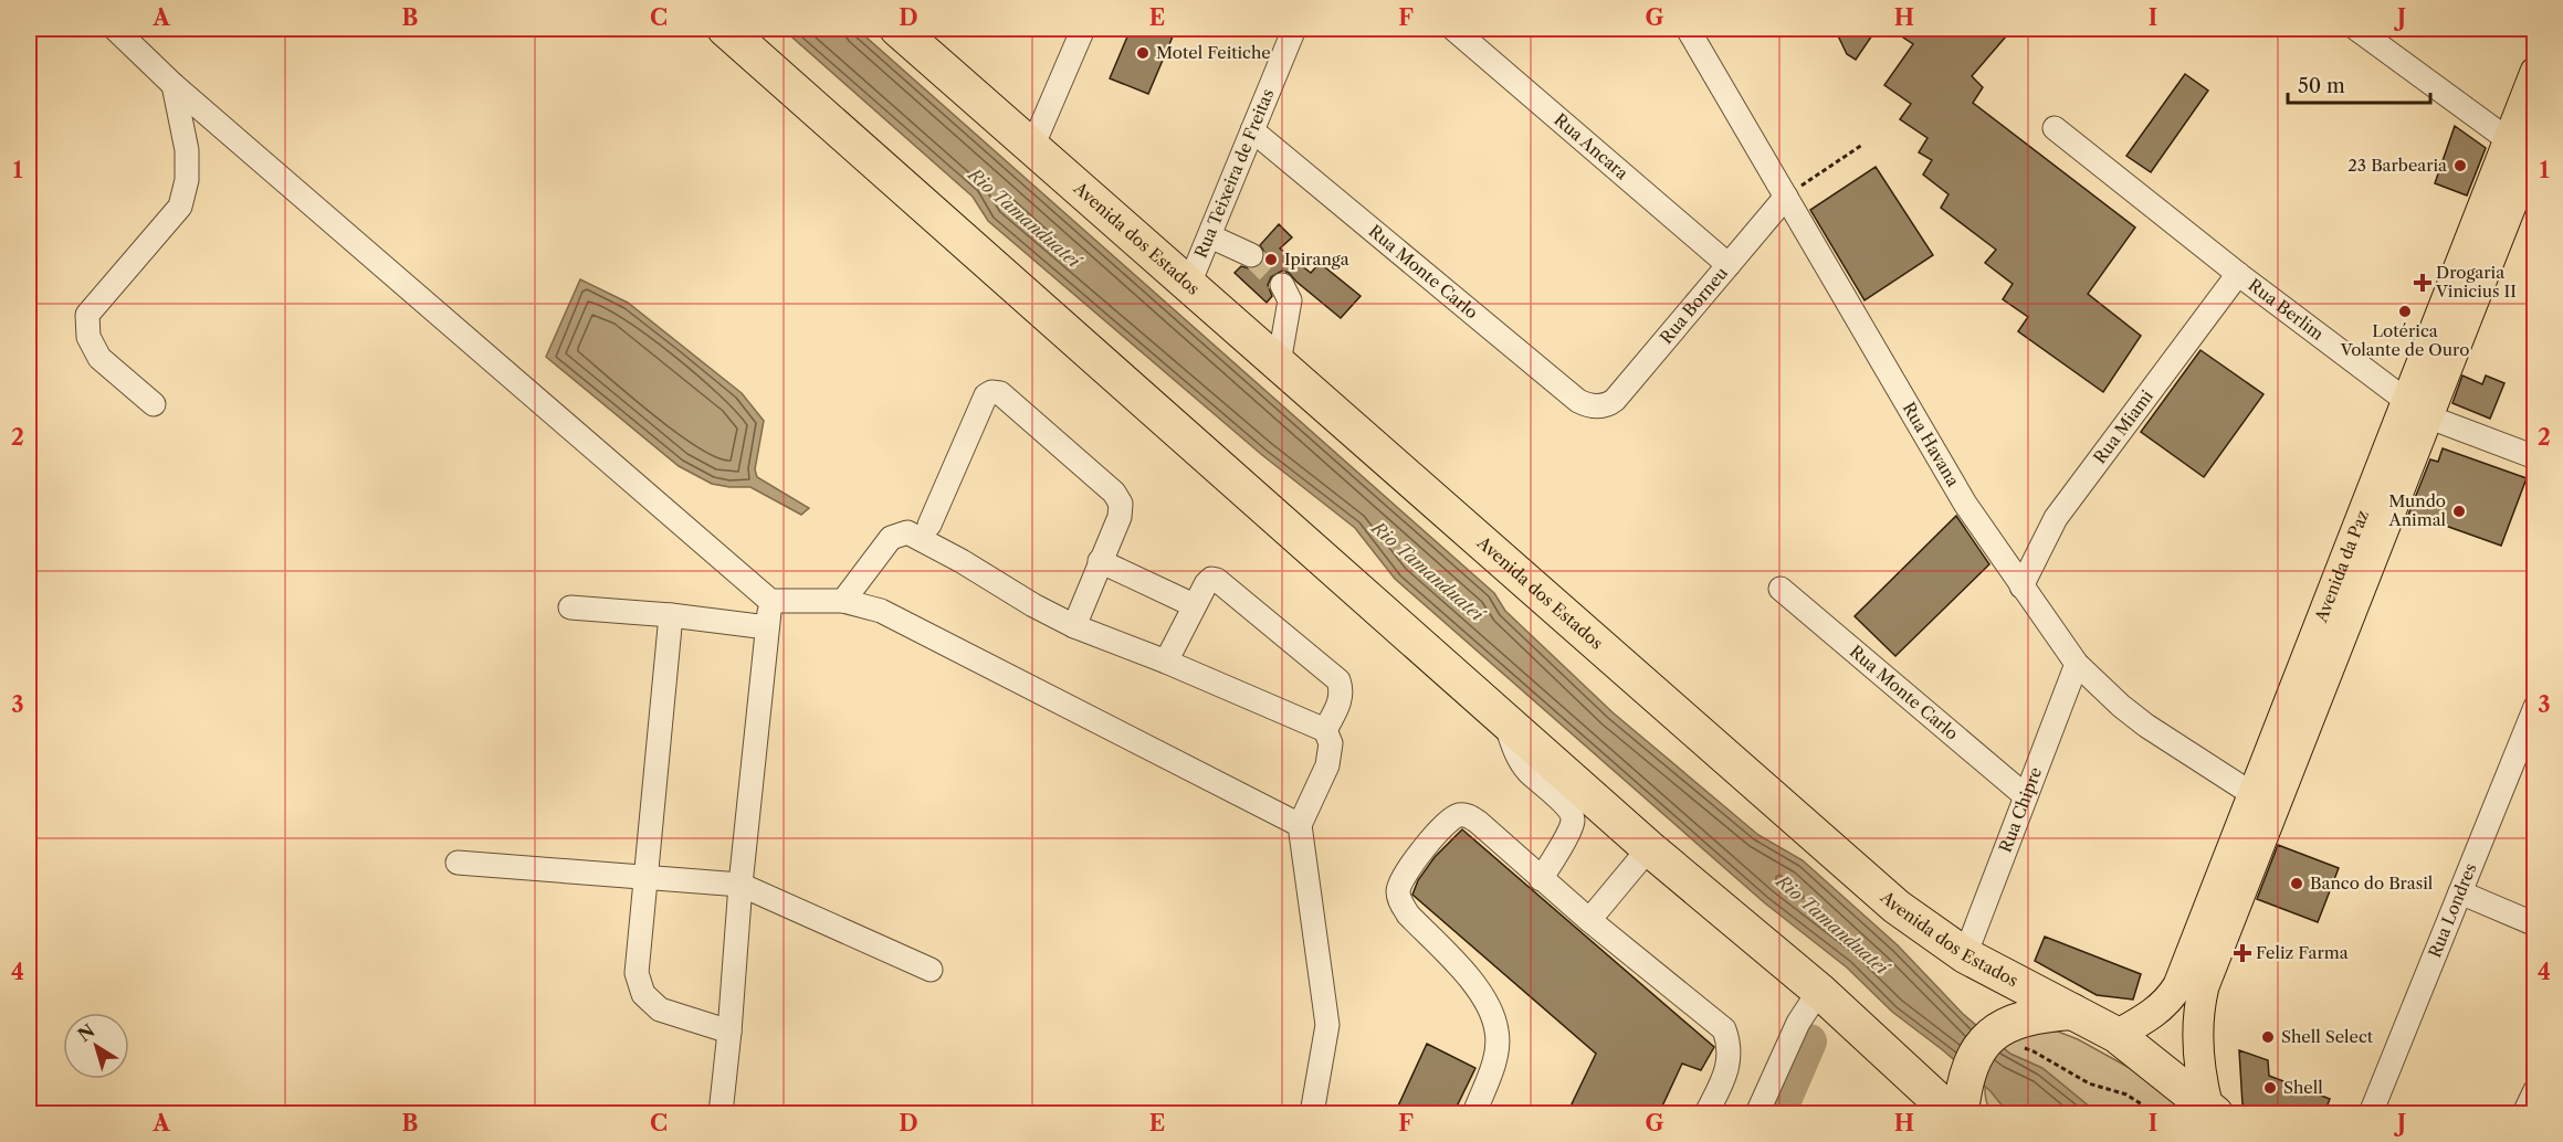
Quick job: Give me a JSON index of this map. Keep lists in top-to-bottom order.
{
  "streets": {
    "highway": ["Avenida dos Estados"],
    "main road": ["Avenida da Paz"],
    "street": [
      "Rua Ancara",
      "Rua Teixeira de Freitas",
      "Rua Monte Carlo",
      "Rua Borneu",
      "Rua Berlim",
      "Rua Miami",
      "Rua Havana",
      "Rua Chipre",
      "Rua Londres"
    ]
  },
  "crossings": [
    ["Rua Ancara", "Rua Borneu"],
    ["Rua Teixeira de Freitas", "Avenida dos Estados"],
    ["Rua Teixeira de Freitas", "Rua Monte Carlo"],
    ["Avenida dos Estados", "Avenida da Paz"],
    ["Avenida dos Estados", "Rua Chipre"],
    ["Rua Monte Carlo", "Rua Borneu"],
    ["Rua Monte Carlo", "Rua Chipre"],
    ["Rua Borneu", "Rua Havana"],
    ["Rua Berlim", "Rua Miami"],
    ["Rua Berlim", "Avenida da Paz"],
    ["Rua Miami", "Rua Havana"],
    ["Rua Havana", "Avenida da Paz"],
    ["Rua Havana", "Rua Chipre"]
  ],
  "water": ["Rio Tamanduateí"],
  "places": {
    "other": [
      "Motel Feitiche",
      "23 Barbearia",
      "Ipiranga",
      "Lotérica Volante de Ouro",
      "Mundo Animal",
      "Banco do Brasil",
      "Shell Select",
      "Shell"
    ],
    "health": ["Drogaria Vinicius II", "Feliz Farma"]
  },
  "scale_bar": "50 m",
  "north": "top left",
  "grid": {
    "columns": [
      "A",
      "B",
      "C",
      "D",
      "E",
      "F",
      "G",
      "H",
      "I",
      "J"
    ],
    "rows": [
      "1",
      "2",
      "3",
      "4"
    ]
  }
}
